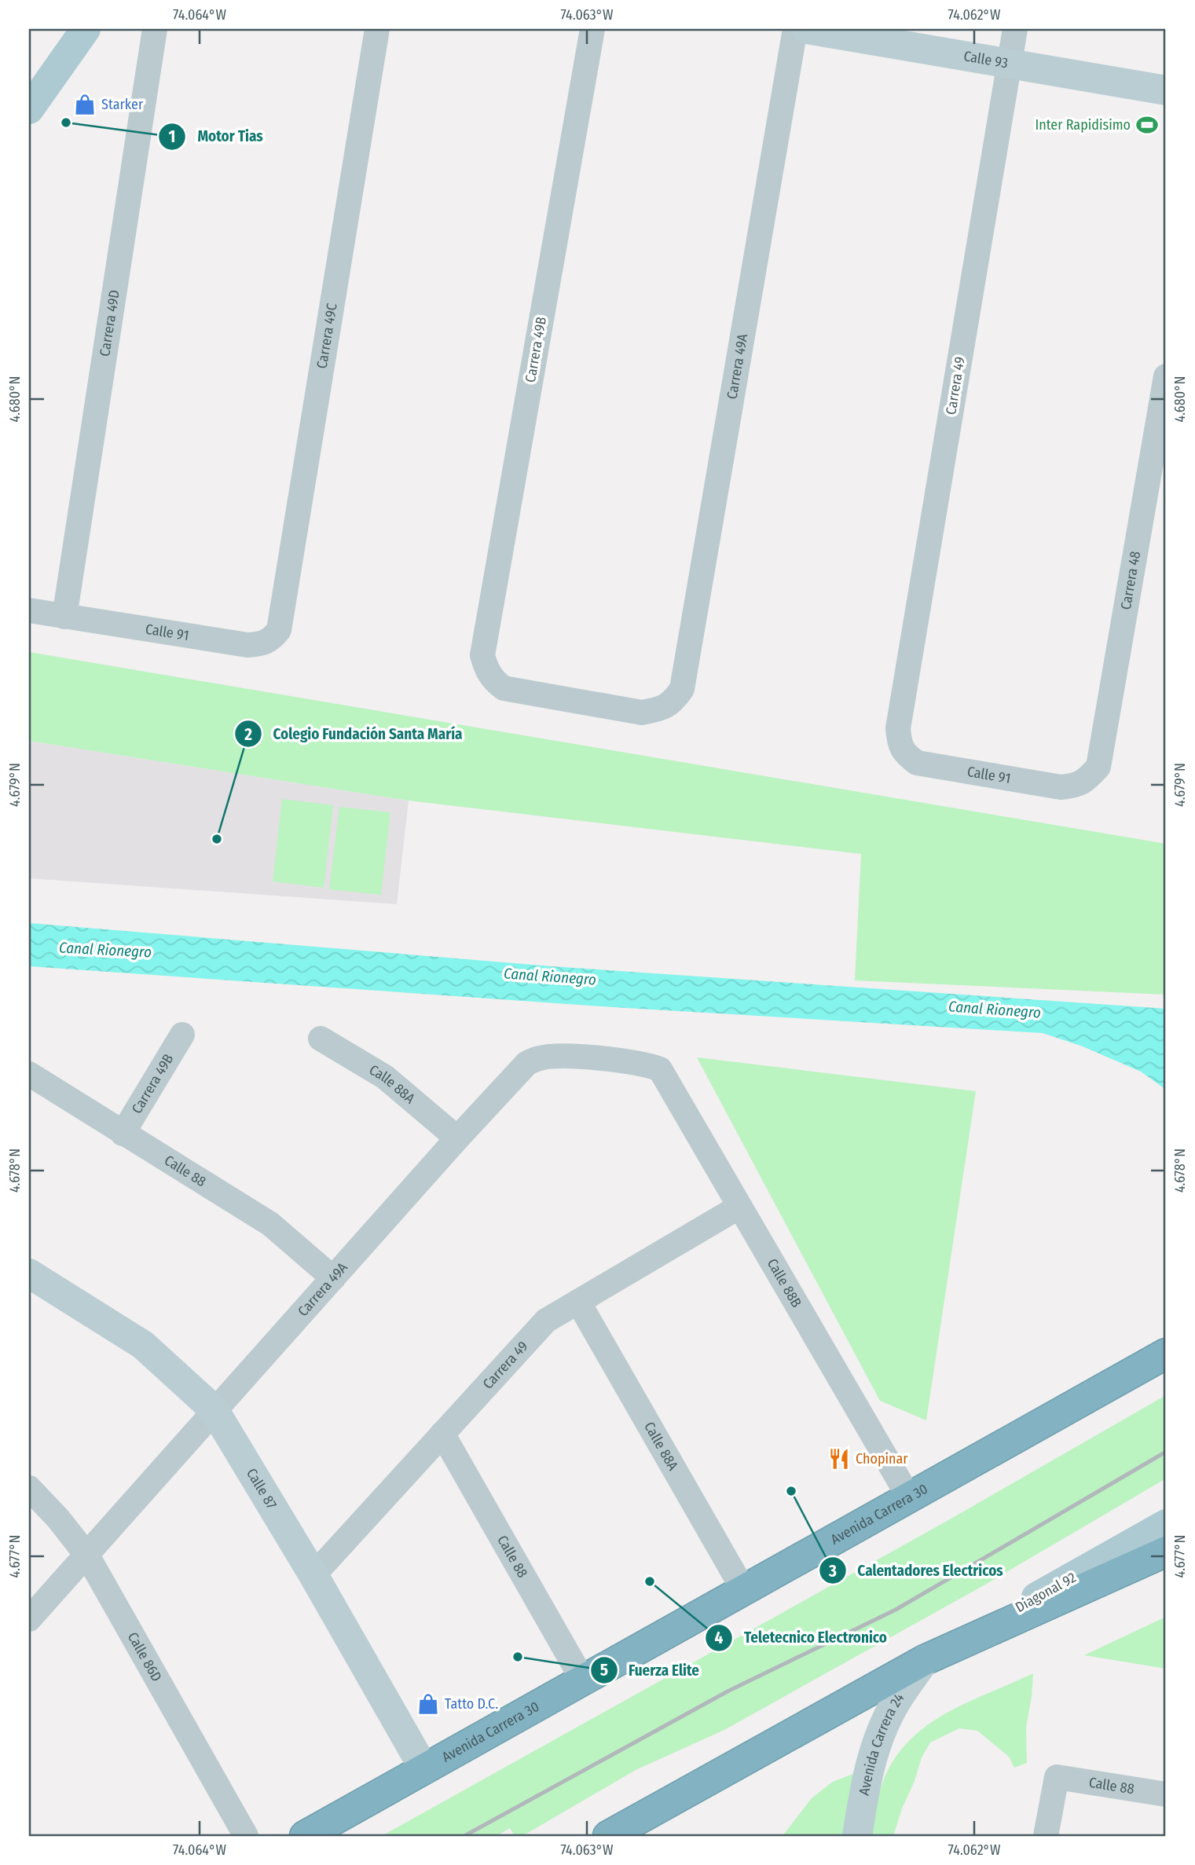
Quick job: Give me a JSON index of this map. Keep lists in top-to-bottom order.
{
  "streets": {
    "highway": ["Avenida Carrera 30"],
    "main road": ["Diagonal 92"],
    "street": [
      "Calle 93",
      "Carrera 49D",
      "Carrera 49C",
      "Carrera 49B",
      "Carrera 49A",
      "Carrera 49",
      "Carrera 48",
      "Calle 91",
      "Calle 88A",
      "Calle 88",
      "Calle 88B",
      "Calle 87",
      "Calle 86D",
      "Avenida Carrera 24"
    ]
  },
  "crossings": [
    ["Calle 93", "Carrera 49"],
    ["Carrera 49D", "Calle 91"],
    ["Carrera 49C", "Calle 91"],
    ["Carrera 49B", "Carrera 49A"],
    ["Carrera 49B", "Calle 88"],
    ["Carrera 49A", "Calle 88A"],
    ["Carrera 49A", "Calle 88"],
    ["Carrera 49A", "Calle 88B"],
    ["Carrera 49A", "Calle 87"],
    ["Carrera 49A", "Calle 86D"],
    ["Carrera 49", "Calle 91"],
    ["Carrera 49", "Calle 88A"],
    ["Carrera 49", "Calle 88"],
    ["Carrera 49", "Calle 88B"],
    ["Carrera 49", "Calle 87"],
    ["Carrera 48", "Calle 91"],
    ["Calle 88A", "Avenida Carrera 30"],
    ["Calle 88", "Avenida Carrera 30"],
    ["Calle 88B", "Avenida Carrera 30"],
    ["Calle 87", "Avenida Carrera 30"],
    ["Diagonal 92", "Avenida Carrera 24"]
  ],
  "water": ["Canal Rionegro"],
  "places": {
    "shop": ["Starker", "Tatto D.C."],
    "other": [
      "Motor Tias",
      "Colegio Fundación Santa María",
      "Calentadores Electricos",
      "Teletecnico Electronico",
      "Fuerza Elite"
    ],
    "sports": ["Inter Rapidisimo"],
    "restaurant": ["Chopinar"]
  },
  "coordinates": [
    "74.064°W",
    "74.063°W",
    "74.062°W",
    "4.680°N",
    "4.679°N",
    "4.678°N",
    "4.677°N"
  ]
}
